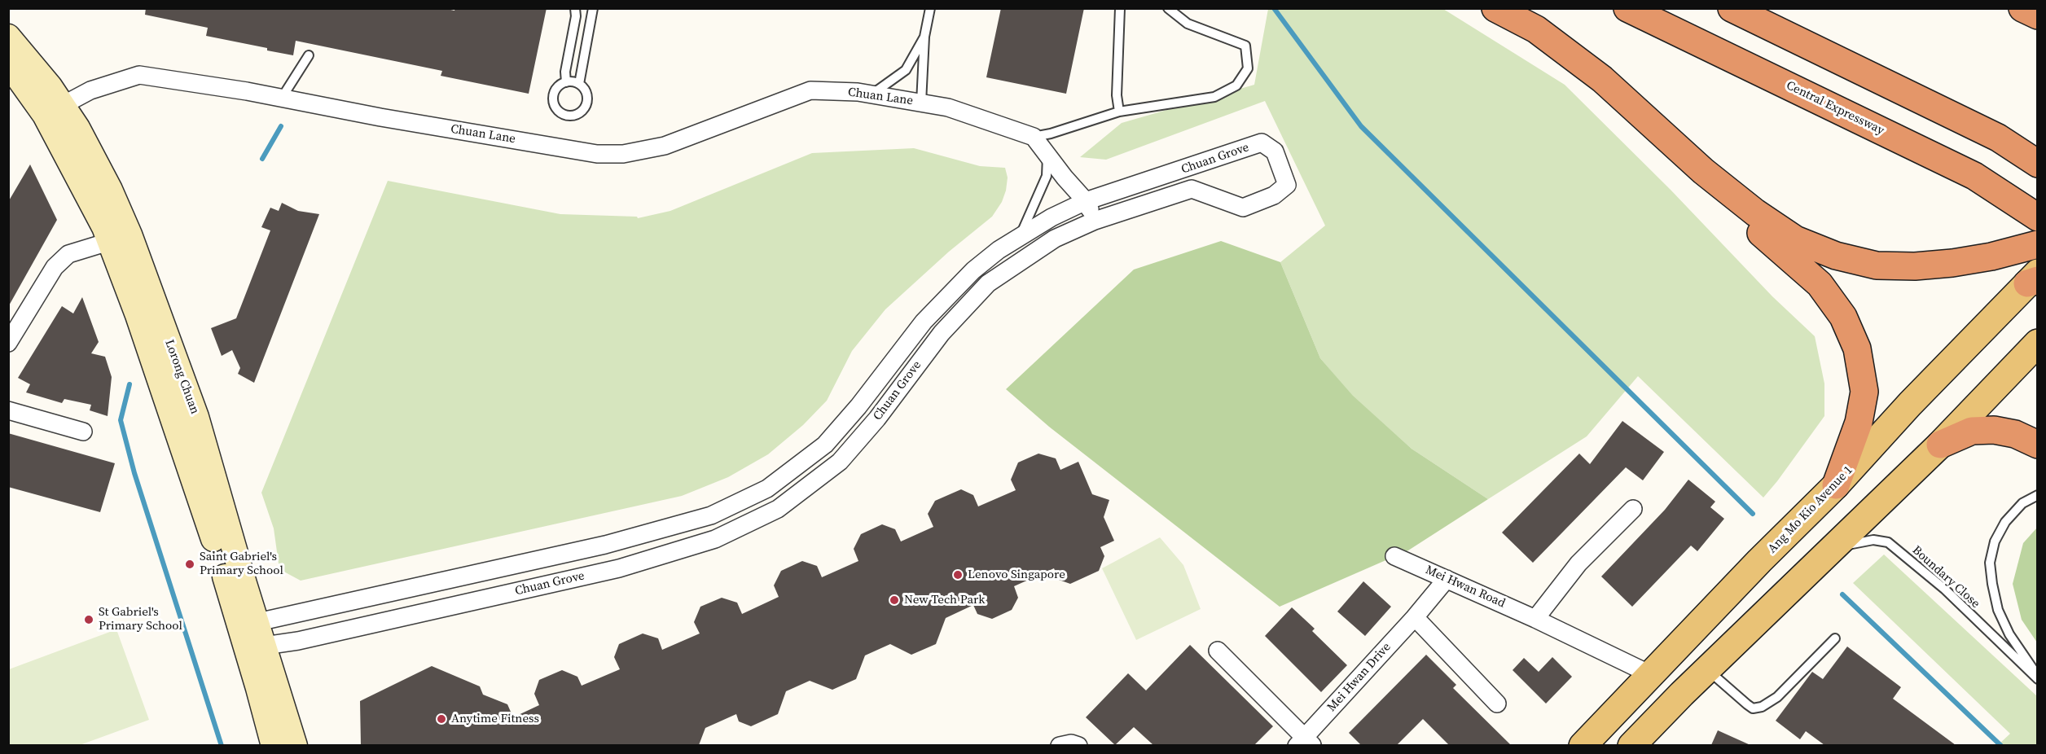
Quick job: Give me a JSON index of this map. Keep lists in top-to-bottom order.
{
  "streets": {
    "highway": ["Central Expressway"],
    "main road": ["Lorong Chuan", "Ang Mo Kio Avenue 1"],
    "street": [
      "Chuan Lane",
      "Chuan Grove",
      "Mei Hwan Road",
      "Mei Hwan Drive"
    ],
    "lane": ["Boundary Close"]
  },
  "crossings": [
    ["Chuan Lane", "Lorong Chuan"],
    ["Chuan Grove", "Lorong Chuan"],
    ["Ang Mo Kio Avenue 1", "Mei Hwan Road"],
    ["Mei Hwan Road", "Mei Hwan Drive"]
  ],
  "places": [
    "Saint Gabriel's Primary School",
    "Lenovo Singapore",
    "New Tech Park",
    "St Gabriel's Primary School",
    "Anytime Fitness"
  ]
}
